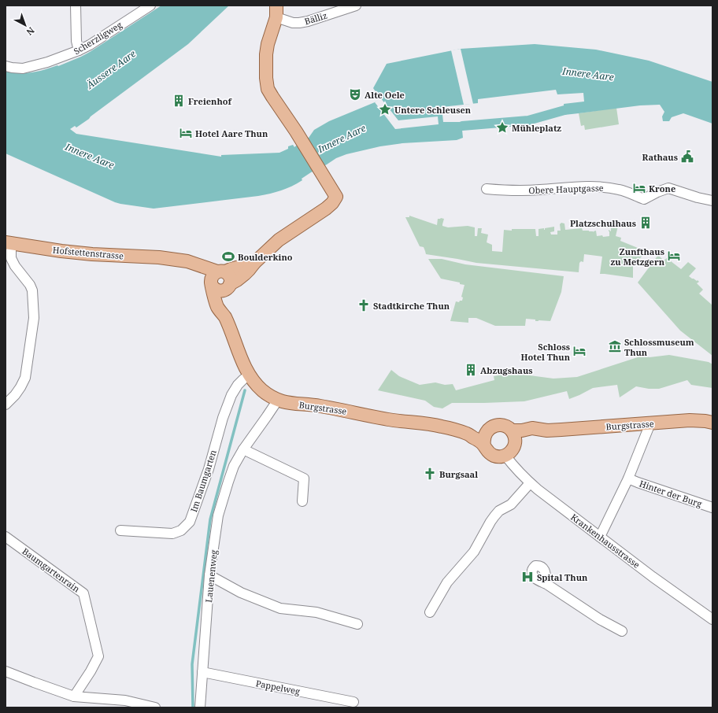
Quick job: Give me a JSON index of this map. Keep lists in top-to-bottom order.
{
  "streets": {
    "main road": ["Hofstettenstrasse", "Burgstrasse"],
    "street": [
      "Bälliz",
      "Scherzligweg",
      "Obere Hauptgasse",
      "Im Baumgarten",
      "Hinter der Burg",
      "Krankenhausstrasse",
      "Baumgartenrain",
      "Lauenenweg",
      "Pappelweg"
    ]
  },
  "crossings": [
    ["Hofstettenstrasse", "Burgstrasse"],
    ["Burgstrasse", "Im Baumgarten"],
    ["Burgstrasse", "Hinter der Burg"],
    ["Burgstrasse", "Krankenhausstrasse"],
    ["Burgstrasse", "Lauenenweg"],
    ["Hinter der Burg", "Krankenhausstrasse"],
    ["Lauenenweg", "Pappelweg"]
  ],
  "water": ["Äussere Aare", "Innere Aare"],
  "places": {
    "theatre": ["Alte Oele"],
    "building": ["Freienhof", "Platzschulhaus", "Abzugshaus"],
    "place": ["Untere Schleusen", "Mühleplatz"],
    "hotel": [
      "Hotel Aare Thun",
      "Krone",
      "Zunfthaus zu Metzgern",
      "Schloss Hotel Thun"
    ],
    "public building": ["Rathaus"],
    "sports": ["Boulderkino"],
    "church": ["Stadtkirche Thun", "Burgsaal"],
    "museum": ["Schlossmuseum Thun"],
    "hospital": ["Spital Thun"]
  },
  "north": "bottom right"
}
